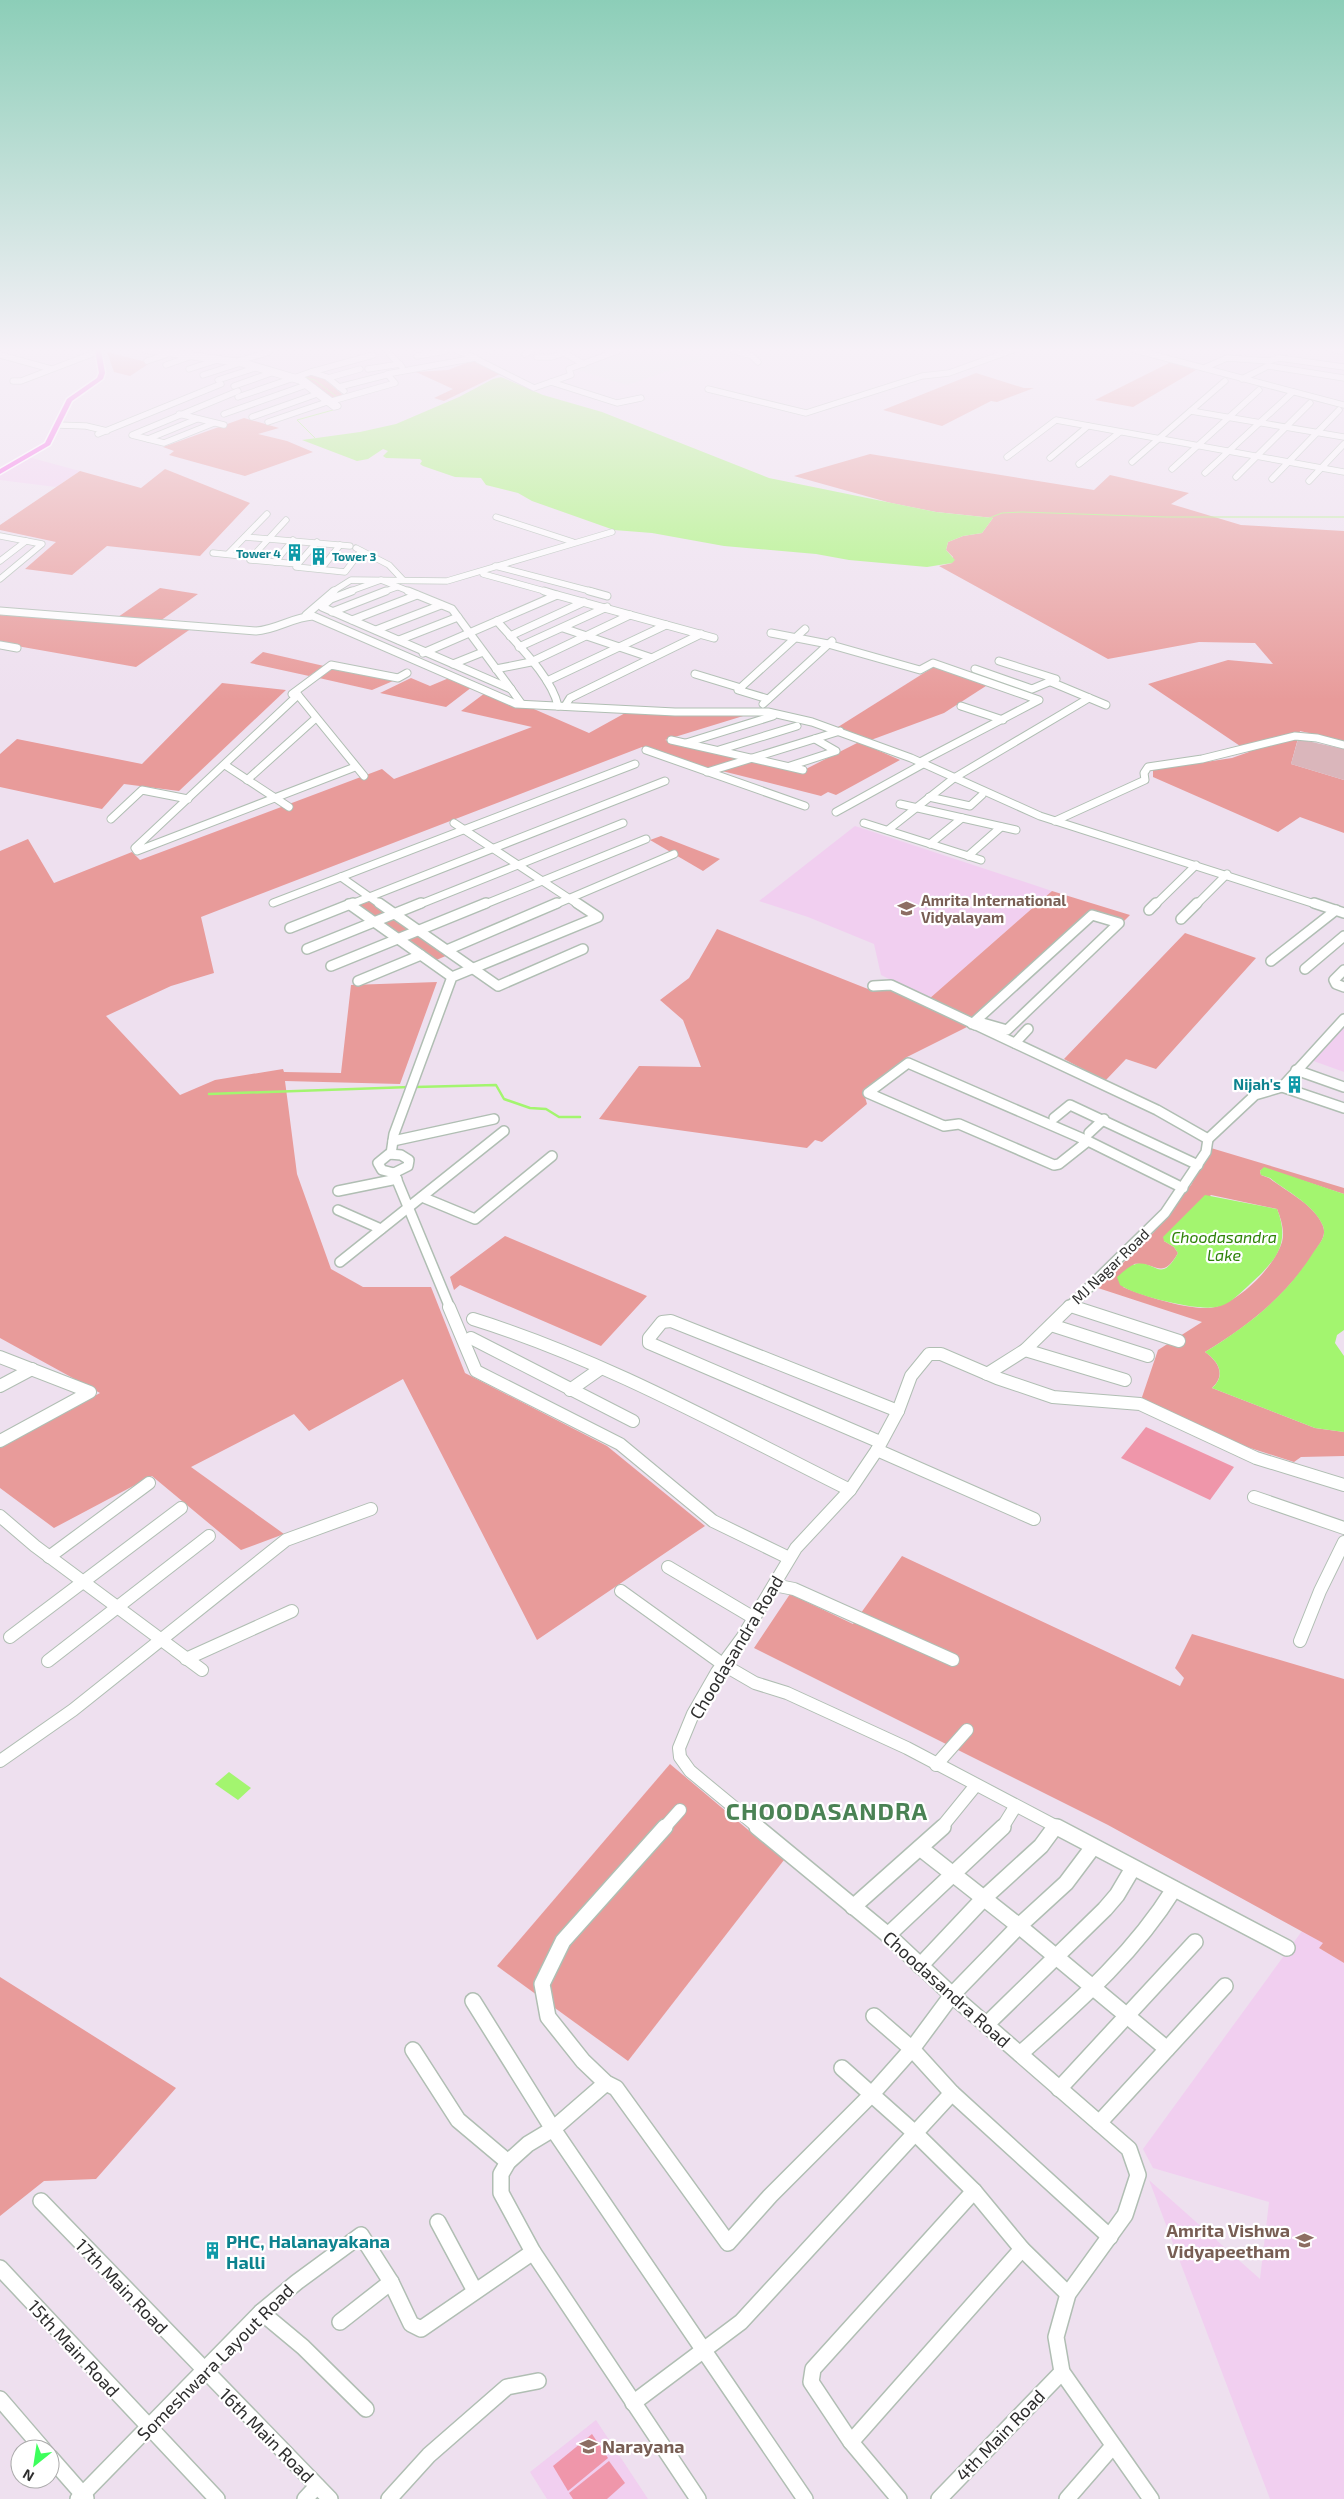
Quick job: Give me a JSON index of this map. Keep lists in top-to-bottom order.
{
  "streets": {
    "street": [
      "MJ Nagar Road",
      "Choodasandra Road",
      "17th Main Road",
      "15th Main Road",
      "Someshwara Layout Road",
      "16th Main Road",
      "4th Main Road"
    ]
  },
  "crossings": [
    ["MJ Nagar Road", "Choodasandra Road"],
    ["Choodasandra Road", "4th Main Road"],
    ["17th Main Road", "Someshwara Layout Road"],
    ["17th Main Road", "16th Main Road"],
    ["15th Main Road", "Someshwara Layout Road"],
    ["Someshwara Layout Road", "16th Main Road"]
  ],
  "districts": ["CHOODASANDRA"],
  "water": ["Choodasandra Lake"],
  "places": {
    "building": [
      "Tower 4",
      "Tower 3",
      "Nijah's",
      "PHC, Halanayakana Halli"
    ],
    "school or university": ["Amrita International Vidyalayam", "Amrita Vishwa Vidyapeetham", "Narayana"]
  },
  "north": "bottom left"
}
